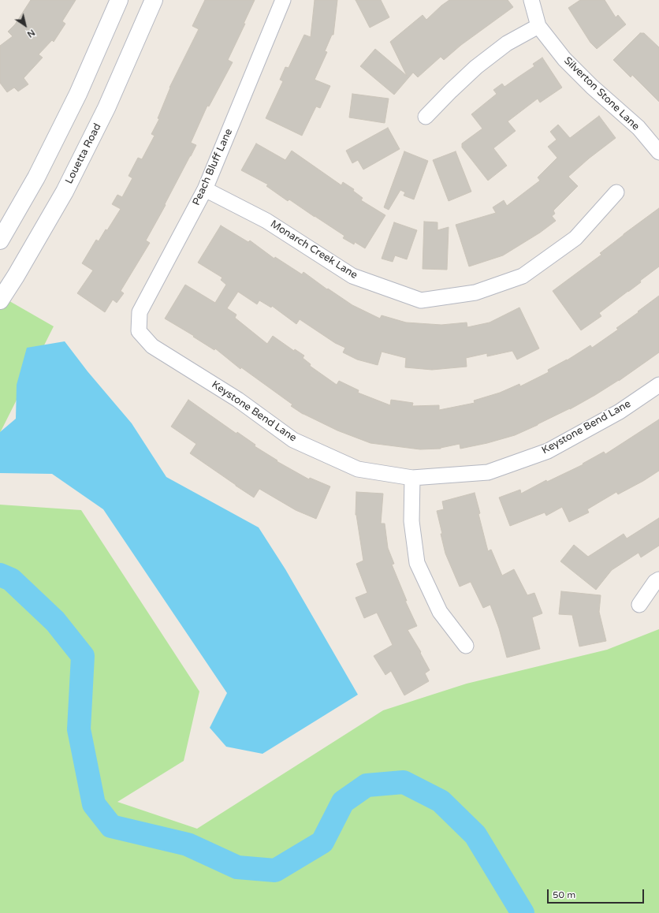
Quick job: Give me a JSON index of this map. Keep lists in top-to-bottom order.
{
  "streets": {
    "main road": ["Louetta Road"],
    "street": [
      "Silverton Stone Lane",
      "Peach Bluff Lane",
      "Monarch Creek Lane",
      "Keystone Bend Lane"
    ]
  },
  "crossings": [
    ["Peach Bluff Lane", "Monarch Creek Lane"],
    ["Peach Bluff Lane", "Keystone Bend Lane"]
  ],
  "scale_bar": "50 m",
  "north": "bottom right"
}
